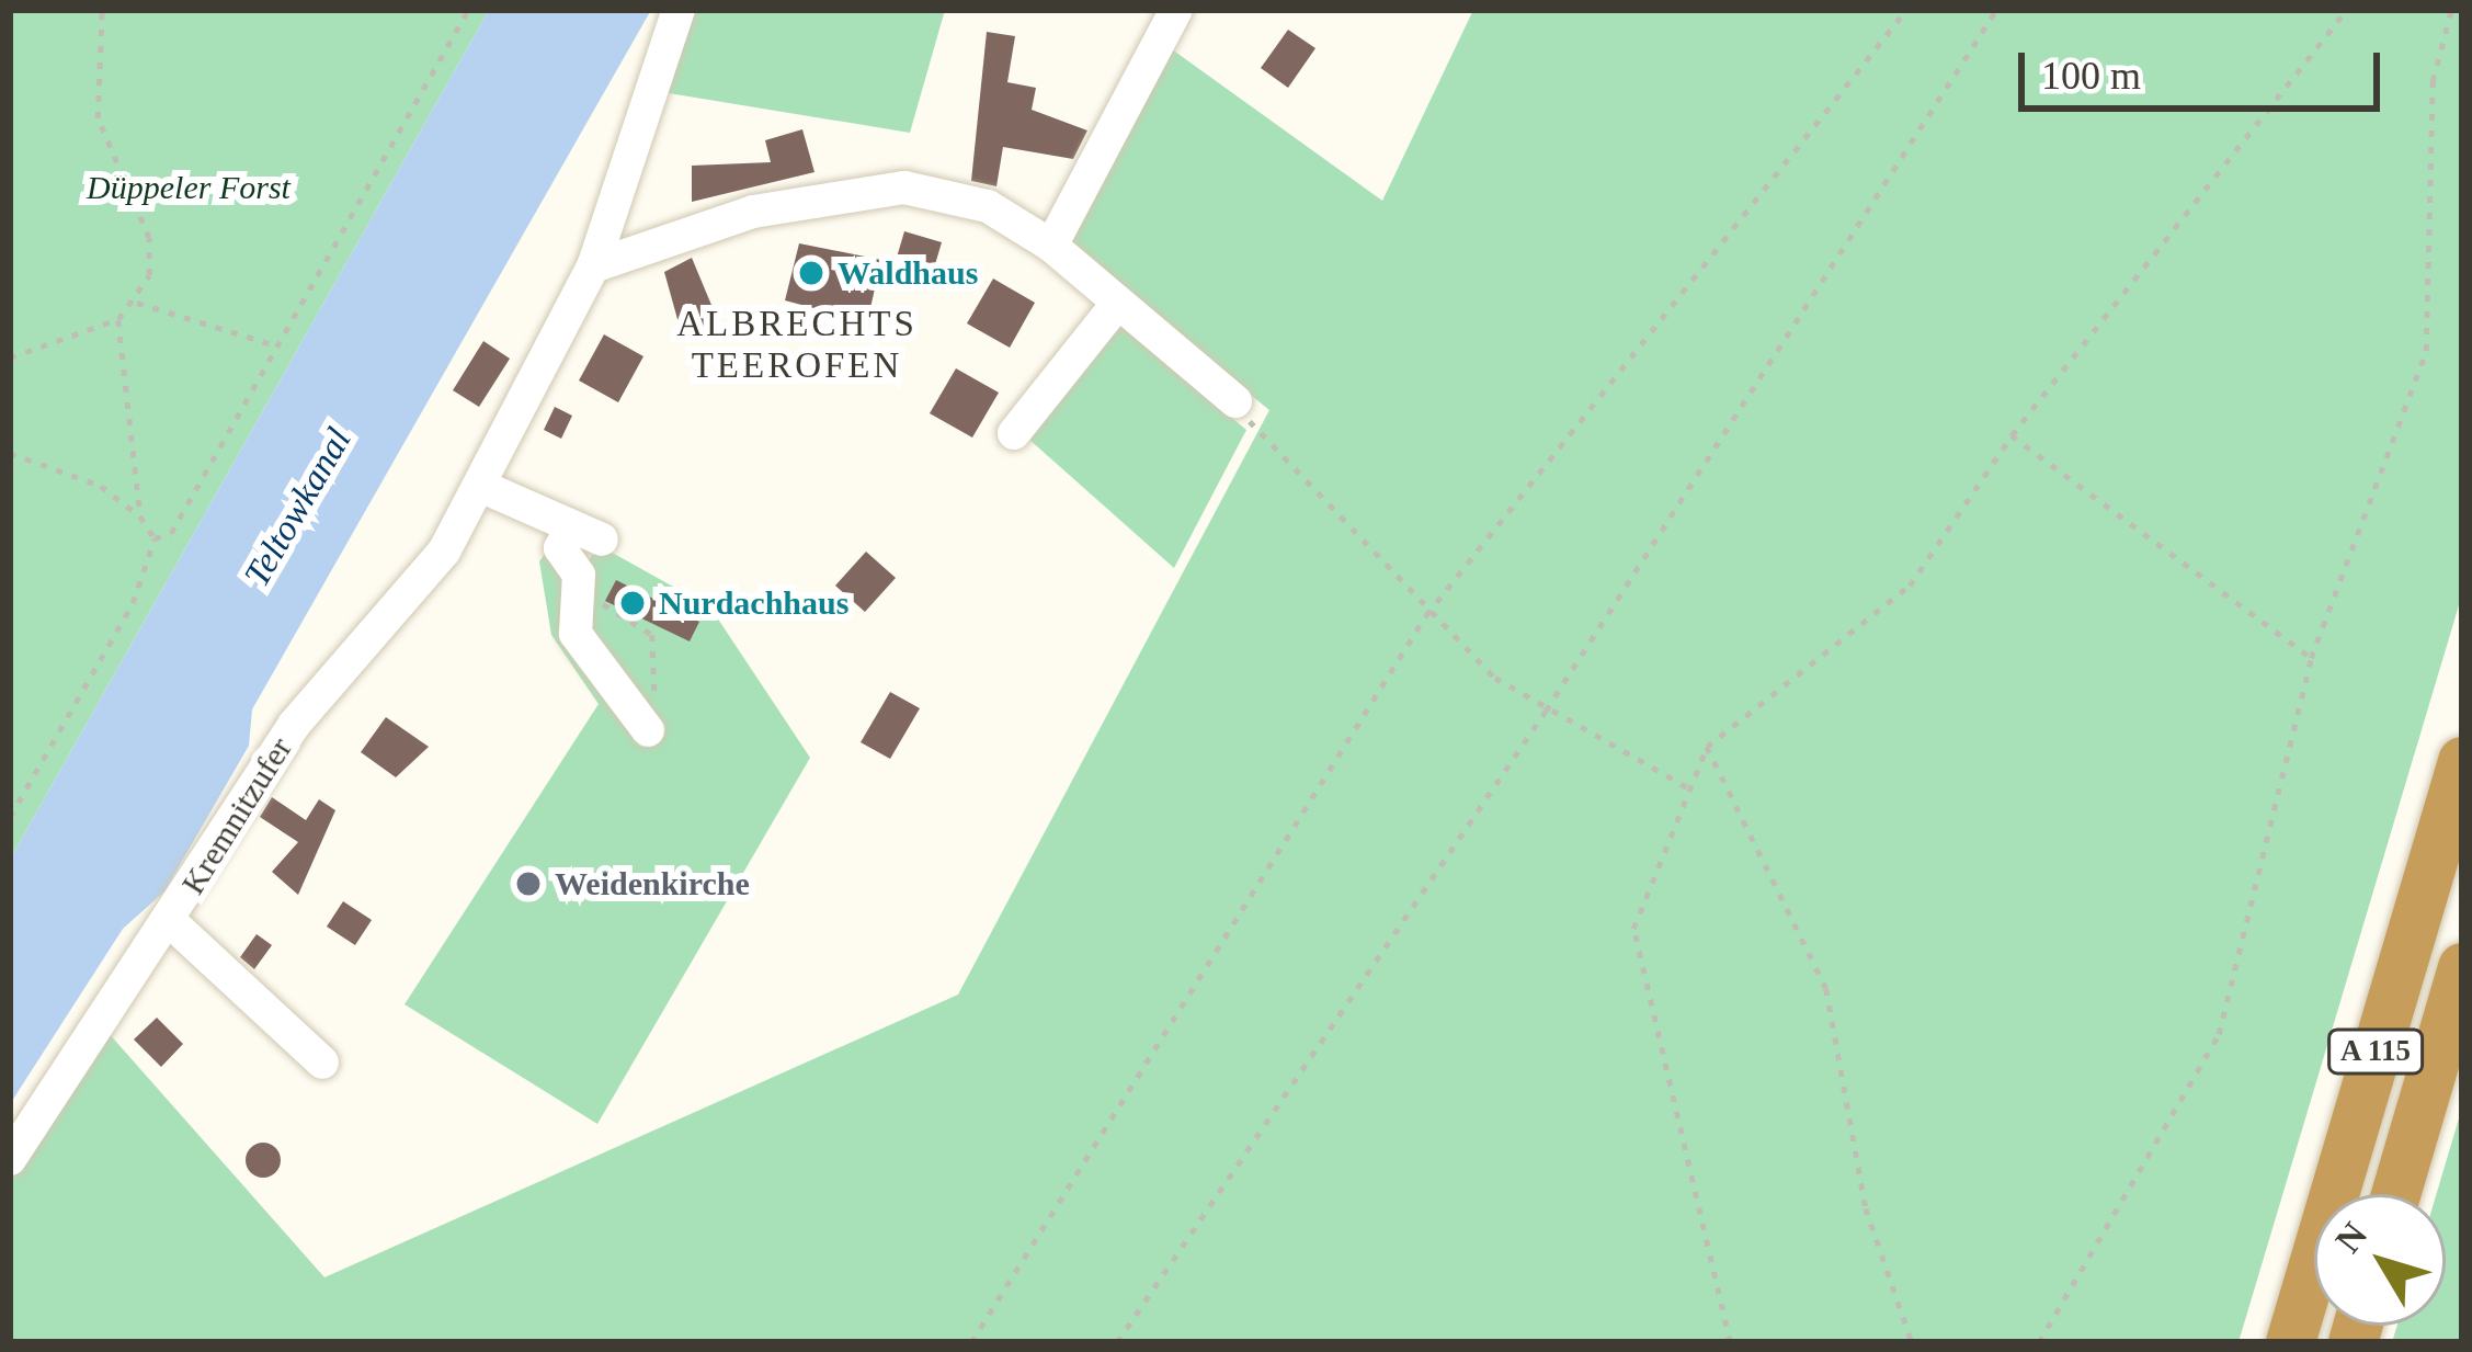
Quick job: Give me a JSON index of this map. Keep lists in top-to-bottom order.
{
  "streets": {
    "highway": ["A 115"],
    "street": ["Kremnitzufer"]
  },
  "districts": ["ALBRECHTS TEEROFEN"],
  "water": ["Teltowkanal"],
  "parks": ["Düppeler Forst"],
  "places": ["Waldhaus", "Nurdachhaus", "Weidenkirche"],
  "scale_bar": "100 m",
  "north": "top left"
}
